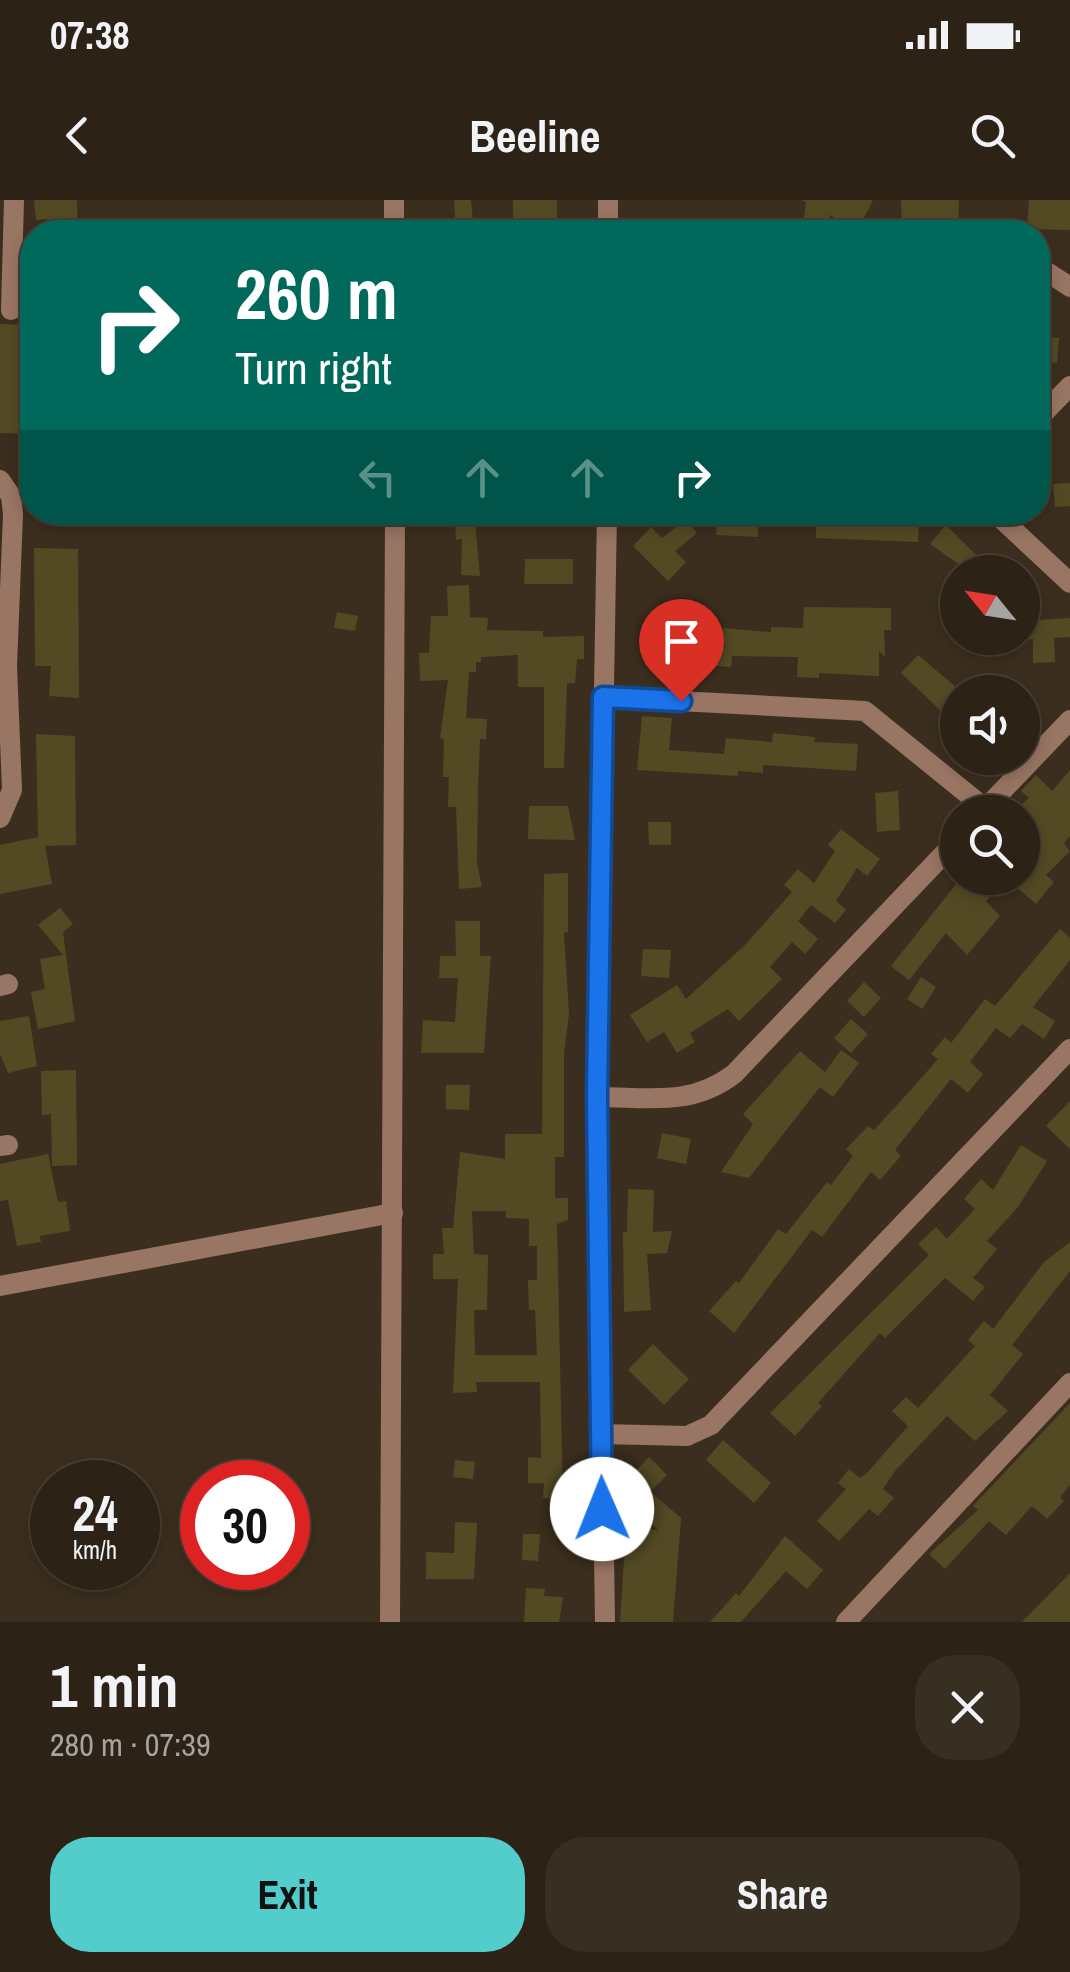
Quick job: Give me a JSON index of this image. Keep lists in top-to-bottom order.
{
  "north": "top left",
  "page": {
    "status": "07:38",
    "header": "Beeline",
    "turn": ["260 m", "Turn right"],
    "speed": "24 km/h",
    "limit": "30",
    "heading": ["1 min", "280 m · 07:39"],
    "buttons": ["Exit", "Share"]
  }
}
